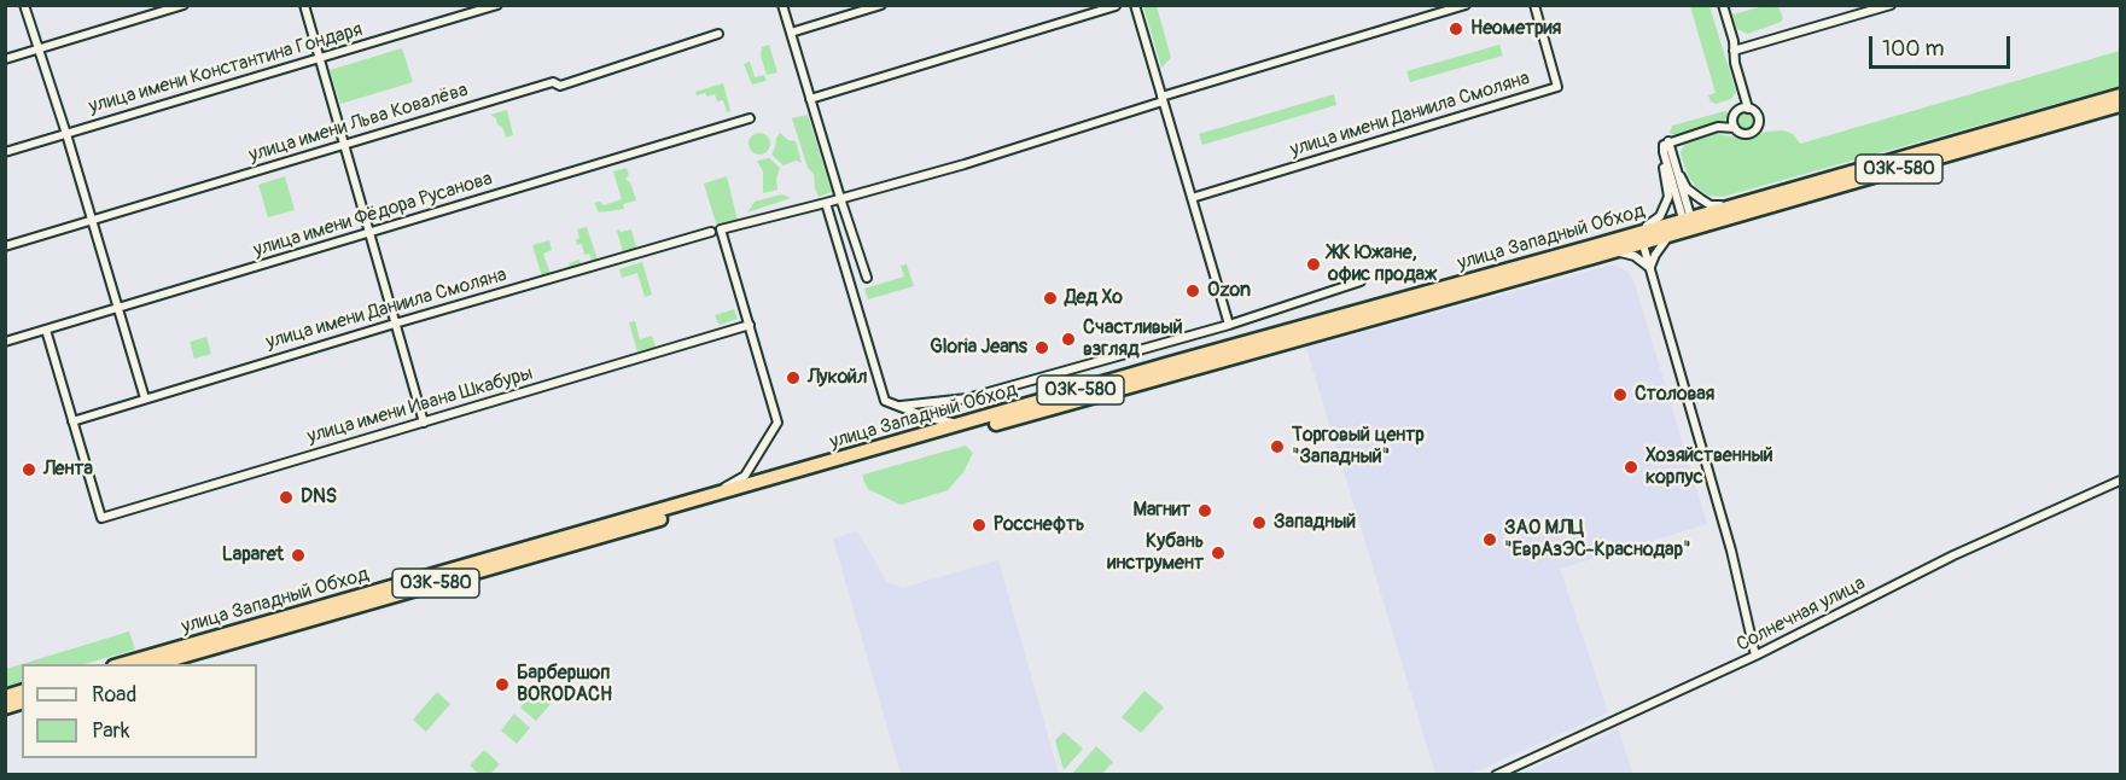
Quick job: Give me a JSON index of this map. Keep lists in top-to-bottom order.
{
  "streets": {
    "highway": ["03К-580", "улица Западный Обход"],
    "street": [
      "улица имени Константина Гондаря",
      "улица имени Даниила Смоляна",
      "улица имени Льва Ковалёва",
      "улица имени Фёдора Русанова",
      "улица имени Ивана Шкабуры",
      "Солнечная улица"
    ]
  },
  "crossings": [
    ["улица имени Даниила Смоляна", "улица имени Ивана Шкабуры"]
  ],
  "places": [
    "Неометрия",
    "ЖК Южане, офис продаж",
    "Ozon",
    "Дед Хо",
    "Счастливый взгляд",
    "Gloria Jeans",
    "Лукойл",
    "Столовая",
    "Торговый центр \"Западный\"",
    "Хозяйственный корпус",
    "Лента",
    "DNS",
    "Магнит",
    "Западный",
    "Росснефть",
    "ЗАО МЛЦ \"ЕврАзЭС-Краснодар\"",
    "Кубань инструмент",
    "Laparet",
    "Барбершоп BORODACH"
  ],
  "legend": ["Road", "Park"],
  "scale_bar": "100 m"
}
